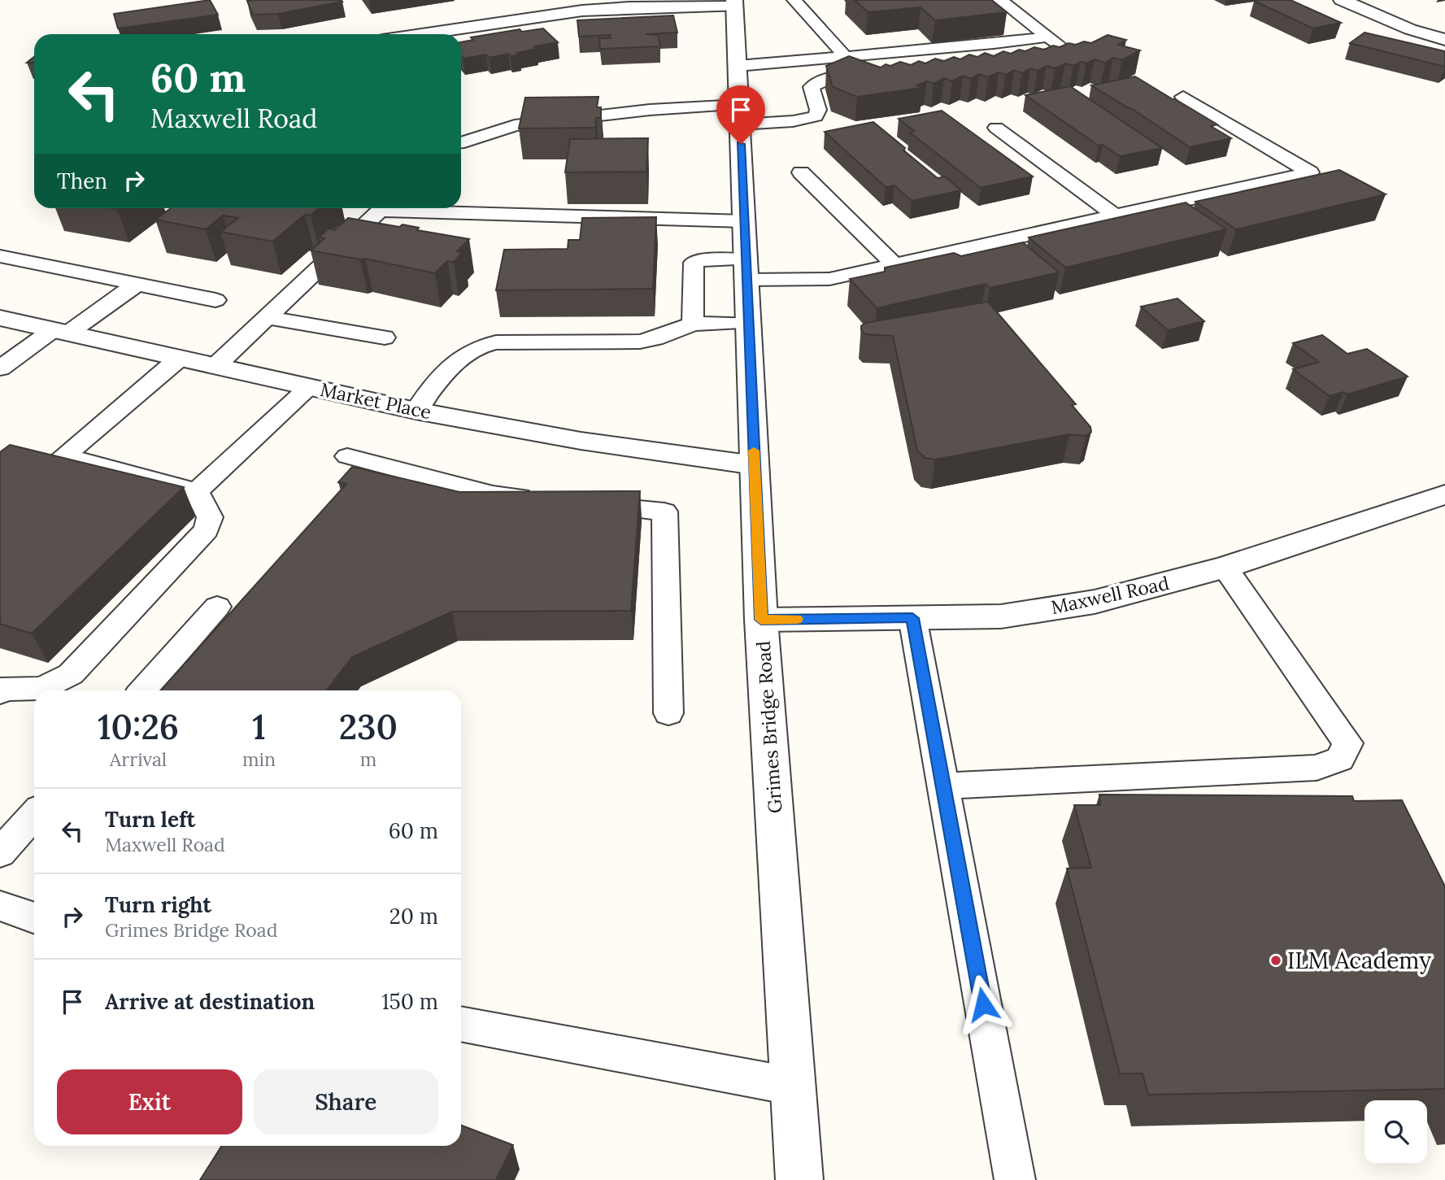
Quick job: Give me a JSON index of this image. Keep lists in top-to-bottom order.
{
  "streets": {
    "street": ["Market Place", "Maxwell Road", "Grimes Bridge Road"]
  },
  "crossings": [
    ["Market Place", "Grimes Bridge Road"],
    ["Maxwell Road", "Grimes Bridge Road"]
  ],
  "places": ["ILM Academy"],
  "page": {
    "turn": ["60 m", "Maxwell Road"],
    "then": "Then",
    "eta": [
      "10:26",
      "Arrival",
      "1",
      "min",
      "230",
      "m"
    ],
    "list": [
      {
        "name": "Turn left",
        "note": "Maxwell Road",
        "value": "60 m"
      },
      {
        "name": "Turn right",
        "note": "Grimes Bridge Road",
        "value": "20 m"
      },
      {
        "name": "Arrive at destination",
        "value": "150 m"
      }
    ],
    "buttons": ["Exit", "Share"]
  }
}
